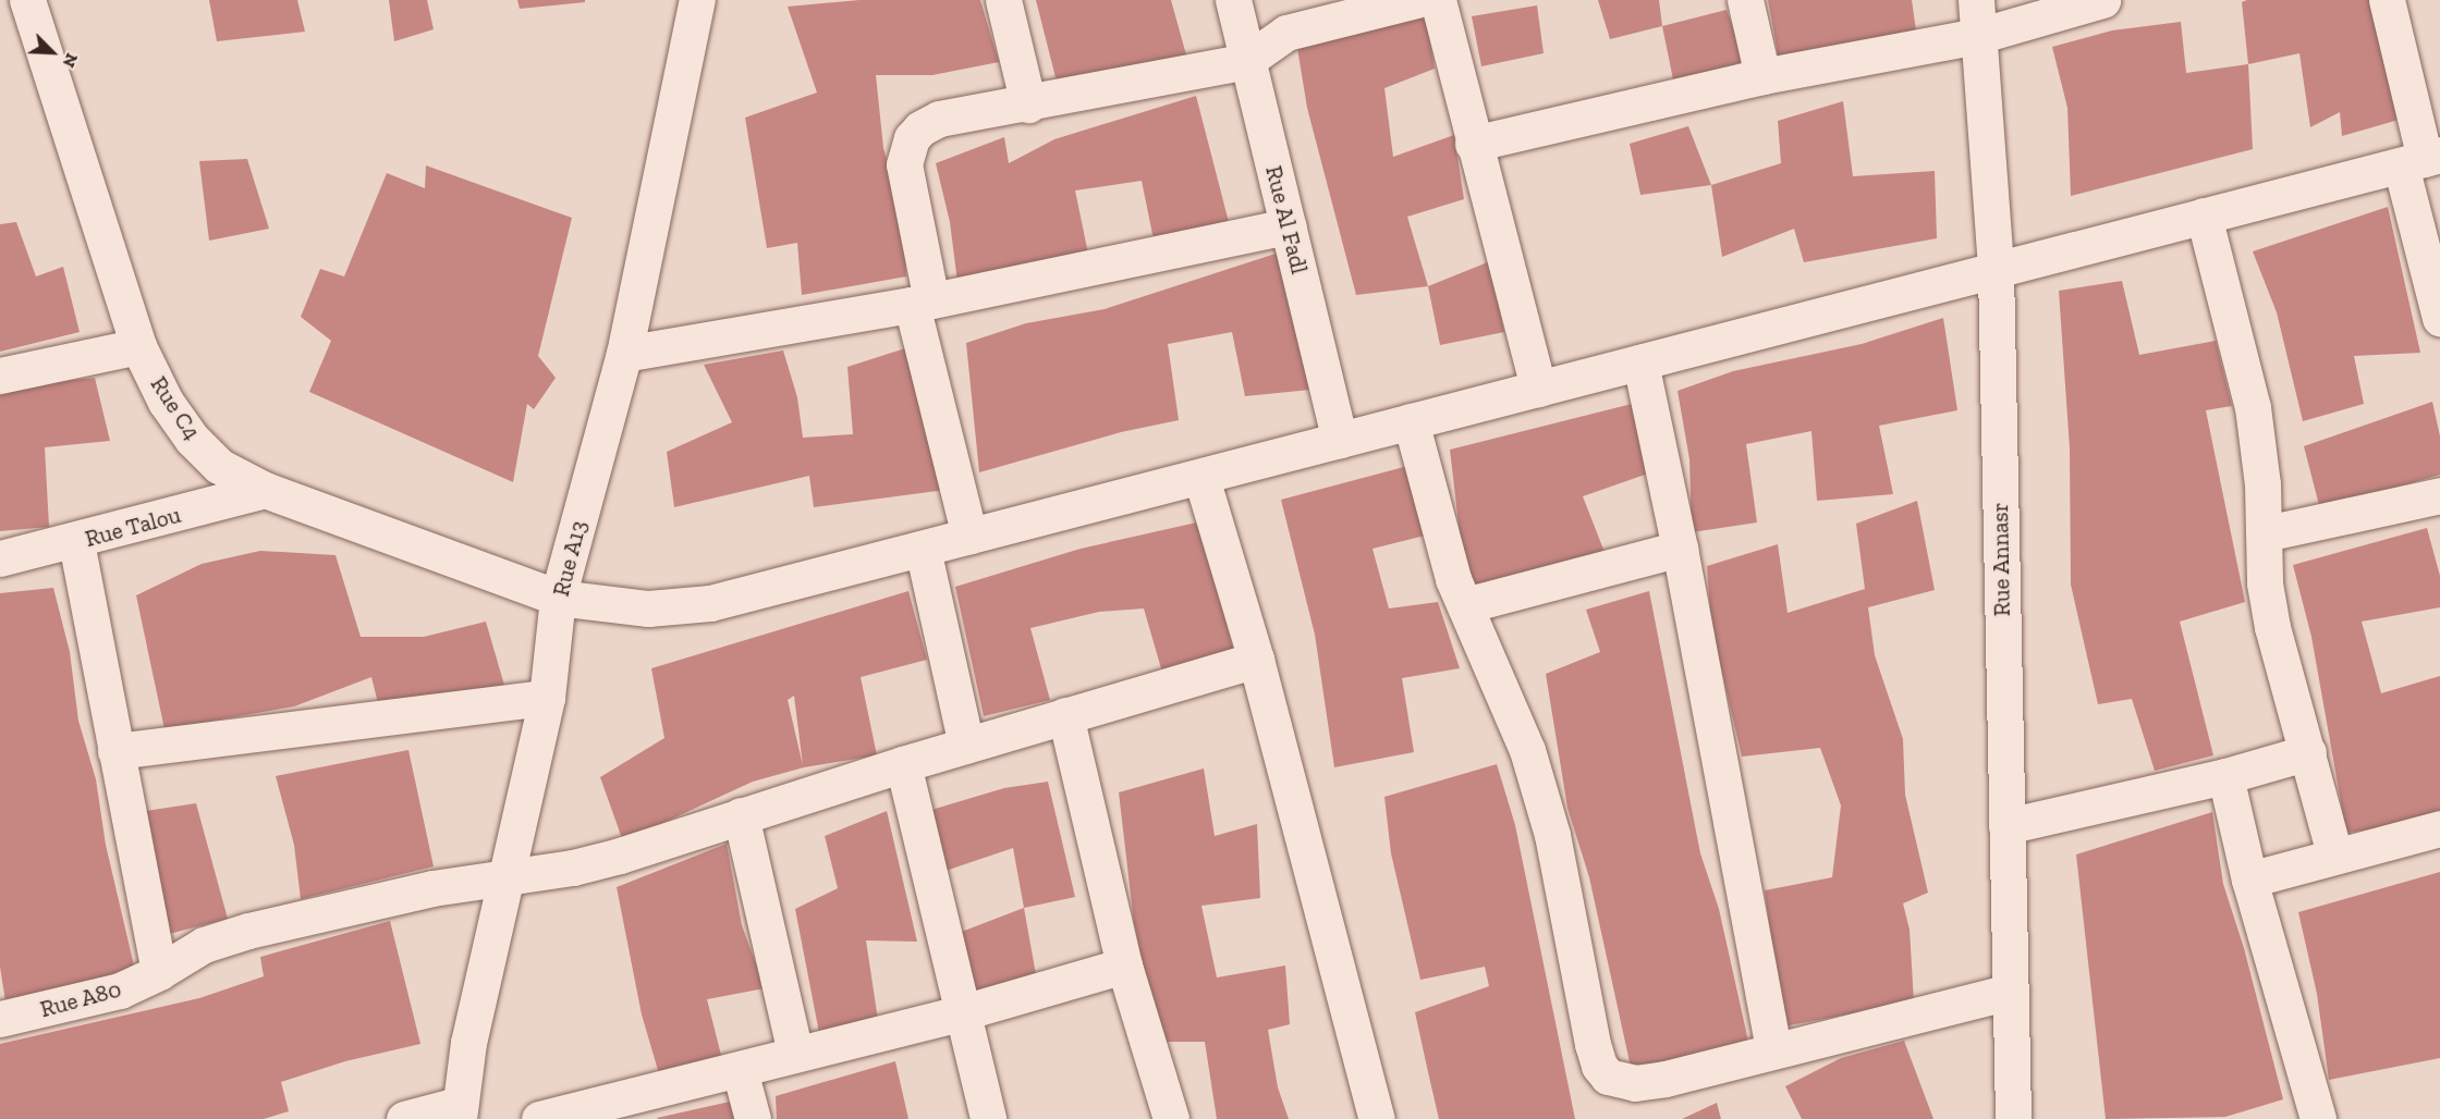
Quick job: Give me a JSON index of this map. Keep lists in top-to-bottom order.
{
  "streets": {
    "street": [
      "Rue Al Fadl",
      "Rue C4",
      "Rue Talou",
      "Rue A13",
      "Rue Annasr",
      "Rue A80"
    ]
  },
  "crossings": [
    ["Rue Al Fadl", "Rue C4"],
    ["Rue C4", "Rue Talou"],
    ["Rue C4", "Rue A13"],
    ["Rue C4", "Rue Annasr"],
    ["Rue A13", "Rue A80"]
  ],
  "north": "bottom right"
}
